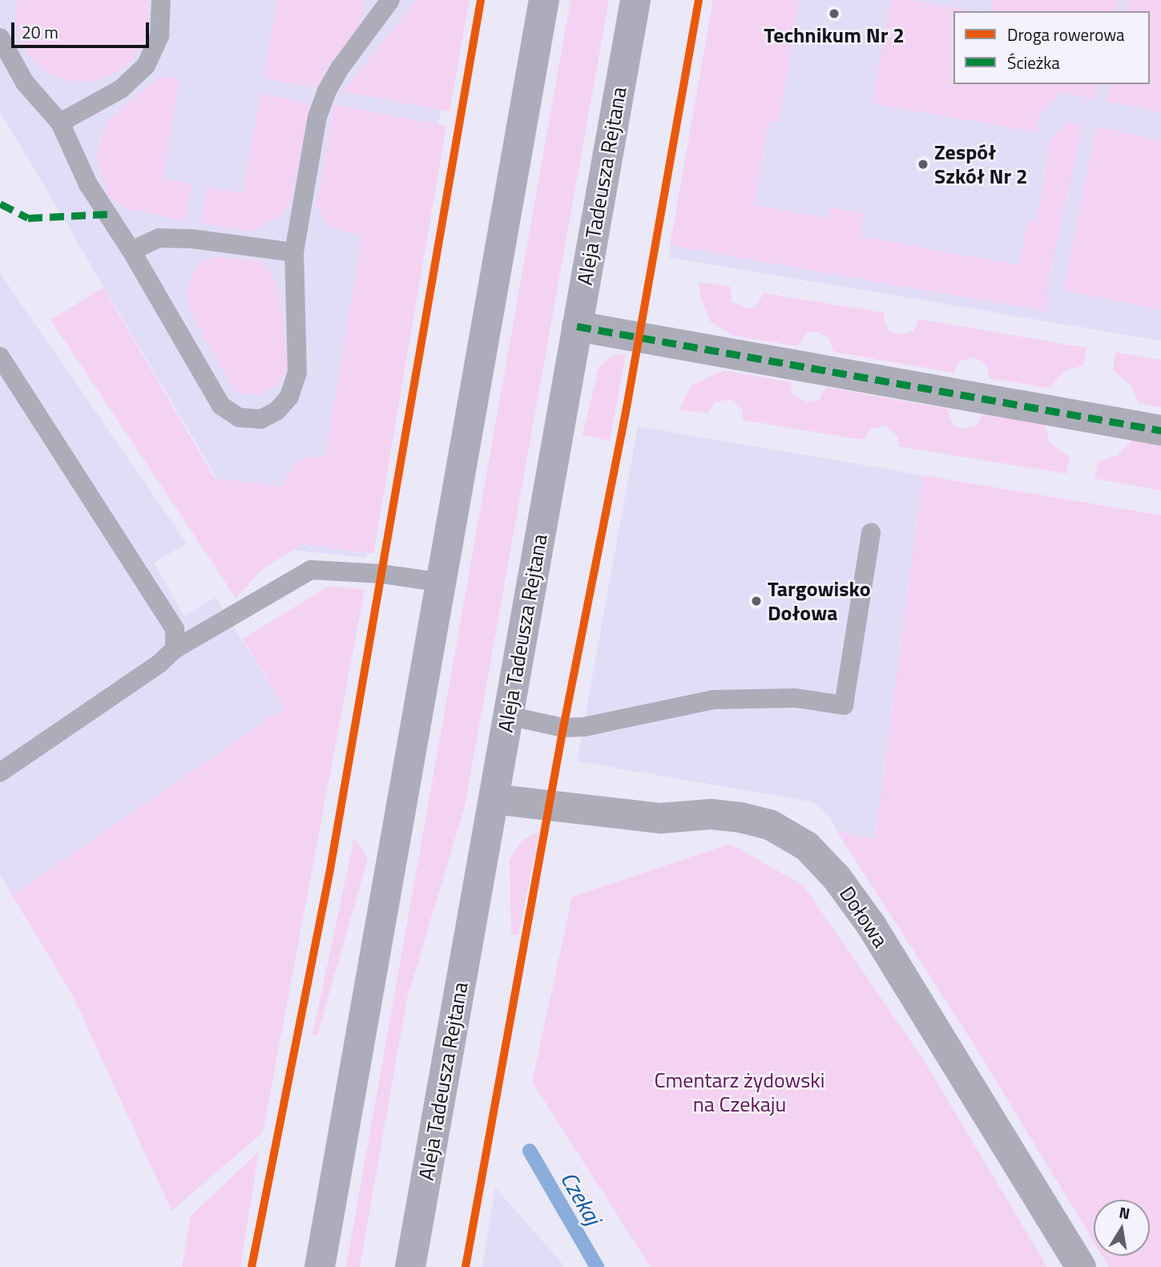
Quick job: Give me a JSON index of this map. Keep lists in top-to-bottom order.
{
  "streets": {
    "main road": ["Aleja Tadeusza Rejtana"],
    "street": ["Dołowa"]
  },
  "crossings": [
    ["Aleja Tadeusza Rejtana", "Dołowa"]
  ],
  "water": ["Czekaj"],
  "parks": ["Cmentarz żydowski na Czekaju"],
  "places": ["Technikum Nr 2", "Zespół Szkół Nr 2", "Targowisko Dołowa"],
  "legend": ["Droga rowerowa", "Ścieżka"],
  "scale_bar": "20 m",
  "north": "top"
}
